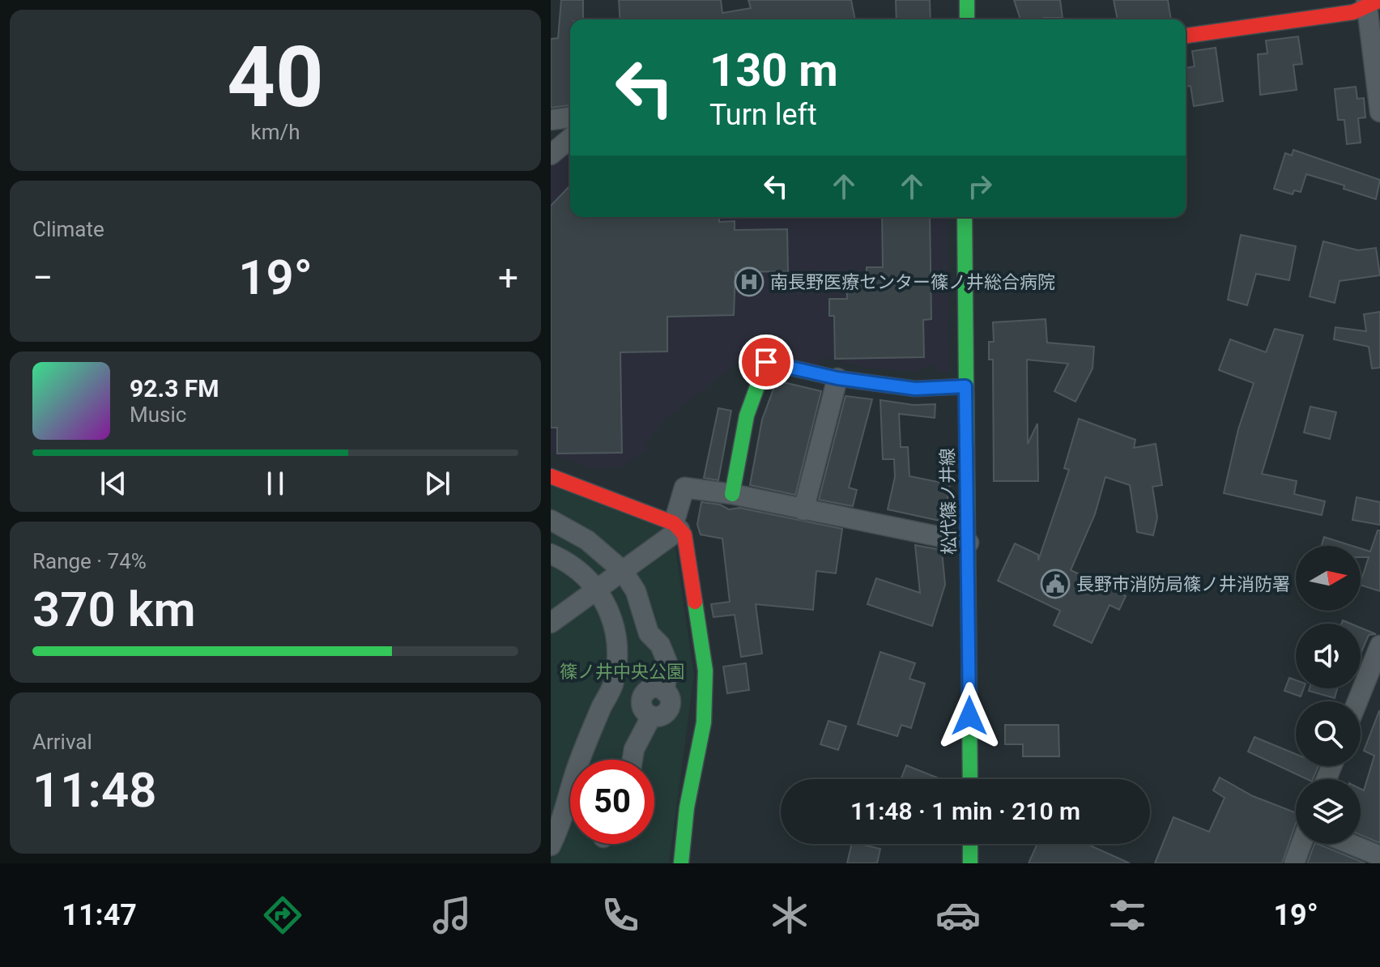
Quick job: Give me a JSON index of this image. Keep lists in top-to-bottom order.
{
  "streets": {
    "street": ["松代篠ノ井線"]
  },
  "parks": ["篠ノ井中央公園"],
  "places": {
    "hospital": ["南長野医療センター篠ノ井総合病院"],
    "public building": ["長野市消防局篠ノ井消防署"]
  },
  "north": "right",
  "page": {
    "tile": [
      ["40", "km/h"],
      "Climate",
      ["Range · 74%", "370 km"],
      ["Arrival", "11:48"]
    ],
    "turn": ["130 m", "Turn left"],
    "heat": ["−", "19°", "+"],
    "song": ["92.3 FM", "Music"],
    "limit": "50",
    "trip": "11:48 · 1 min · 210 m",
    "tabs": ["11:47", "19°"]
  }
}
